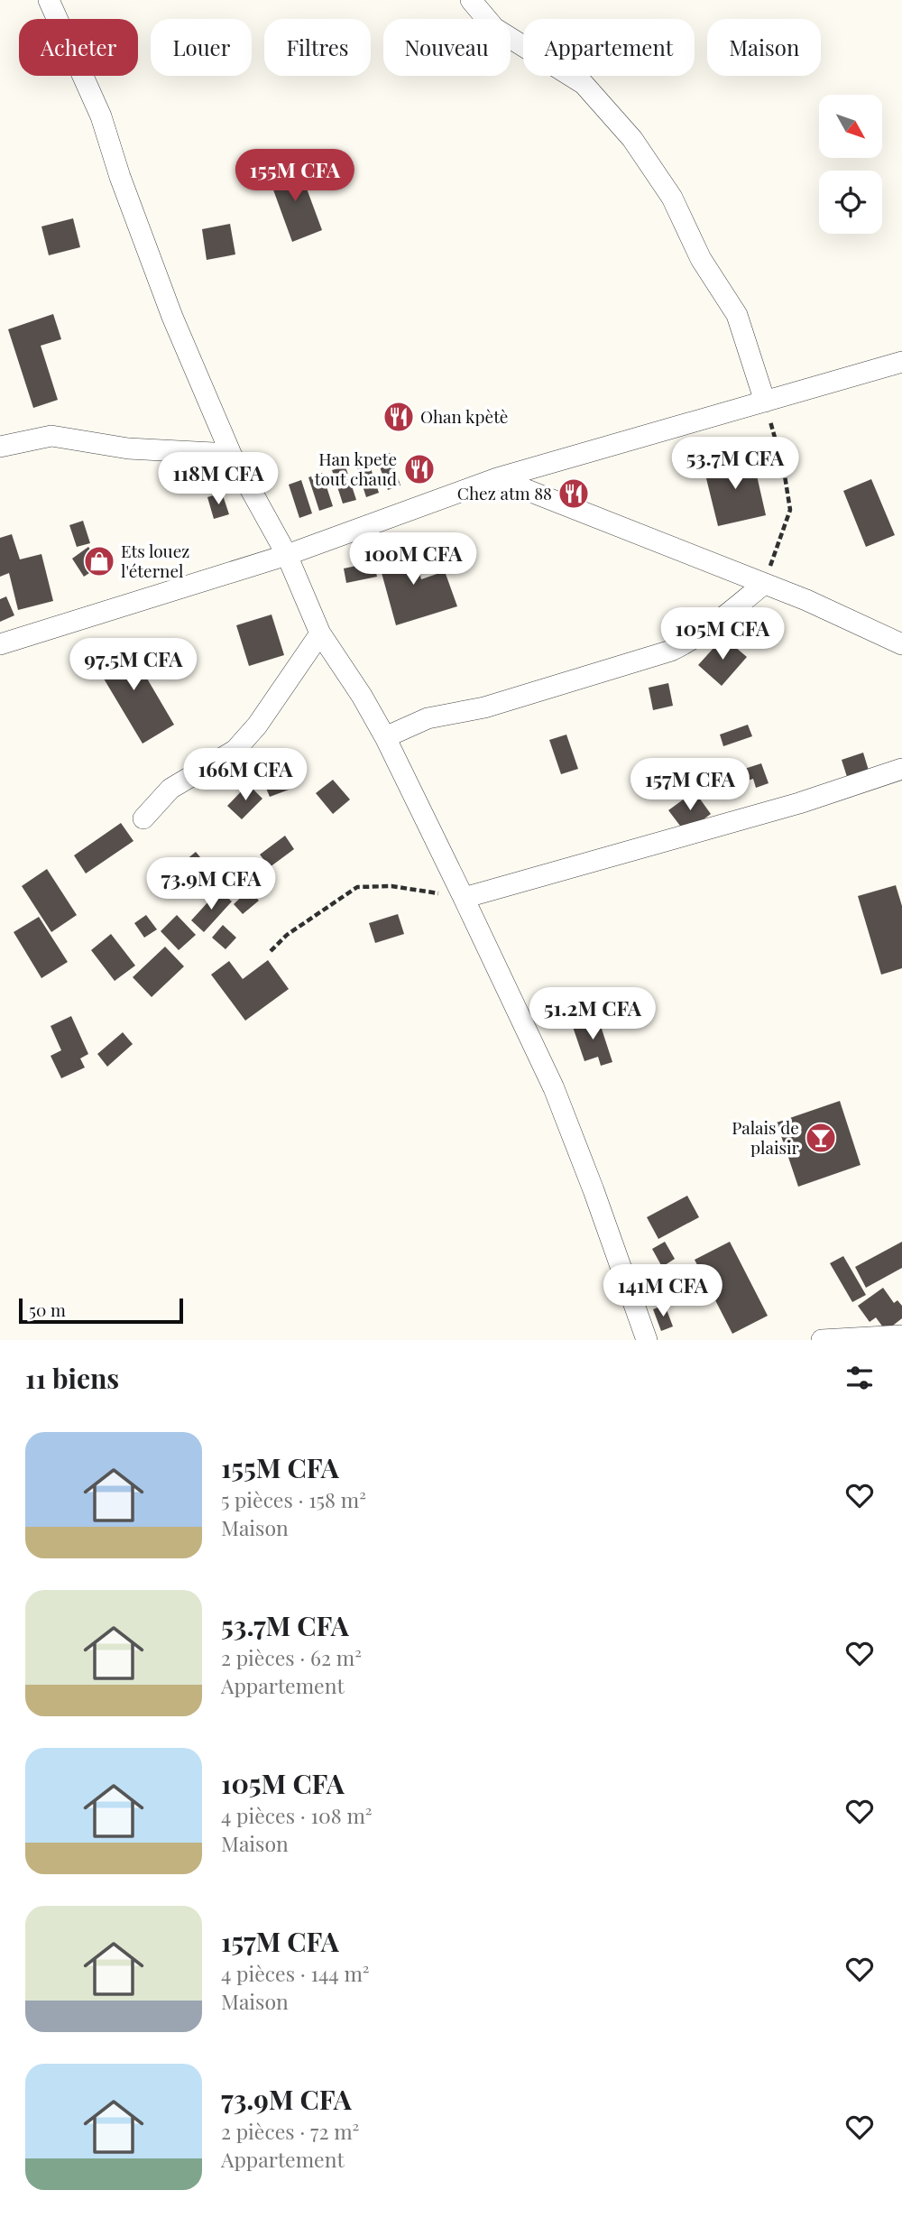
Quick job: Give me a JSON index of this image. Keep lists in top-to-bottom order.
{
  "places": {
    "restaurant": ["Ohan kpètè", "Han kpete tout chaud", "Chez atm 88"],
    "shop": ["Ets louez l'éternel"],
    "bar": ["Palais de plaisir"]
  },
  "scale_bar": "50 m",
  "north": "bottom right",
  "page": {
    "chip": [
      "Acheter",
      "Louer",
      "Filtres",
      "Nouveau",
      "Appartement",
      "Maison"
    ],
    "price": [
      "155M CFA",
      "53.7M CFA",
      "118M CFA",
      "100M CFA",
      "105M CFA",
      "97.5M CFA",
      "166M CFA",
      "157M CFA",
      "73.9M CFA",
      "51.2M CFA",
      "141M CFA"
    ],
    "scale": "50 m",
    "heading": "11 biens",
    "list": [
      {
        "name": "155M CFA",
        "note": "5 pièces · 158 m² · Maison"
      },
      {
        "name": "53.7M CFA",
        "note": "2 pièces · 62 m² · Appartement"
      },
      {
        "name": "105M CFA",
        "note": "4 pièces · 108 m² · Maison"
      },
      {
        "name": "157M CFA",
        "note": "4 pièces · 144 m² · Maison"
      },
      {
        "name": "73.9M CFA",
        "note": "2 pièces · 72 m² · Appartement"
      }
    ]
  }
}
